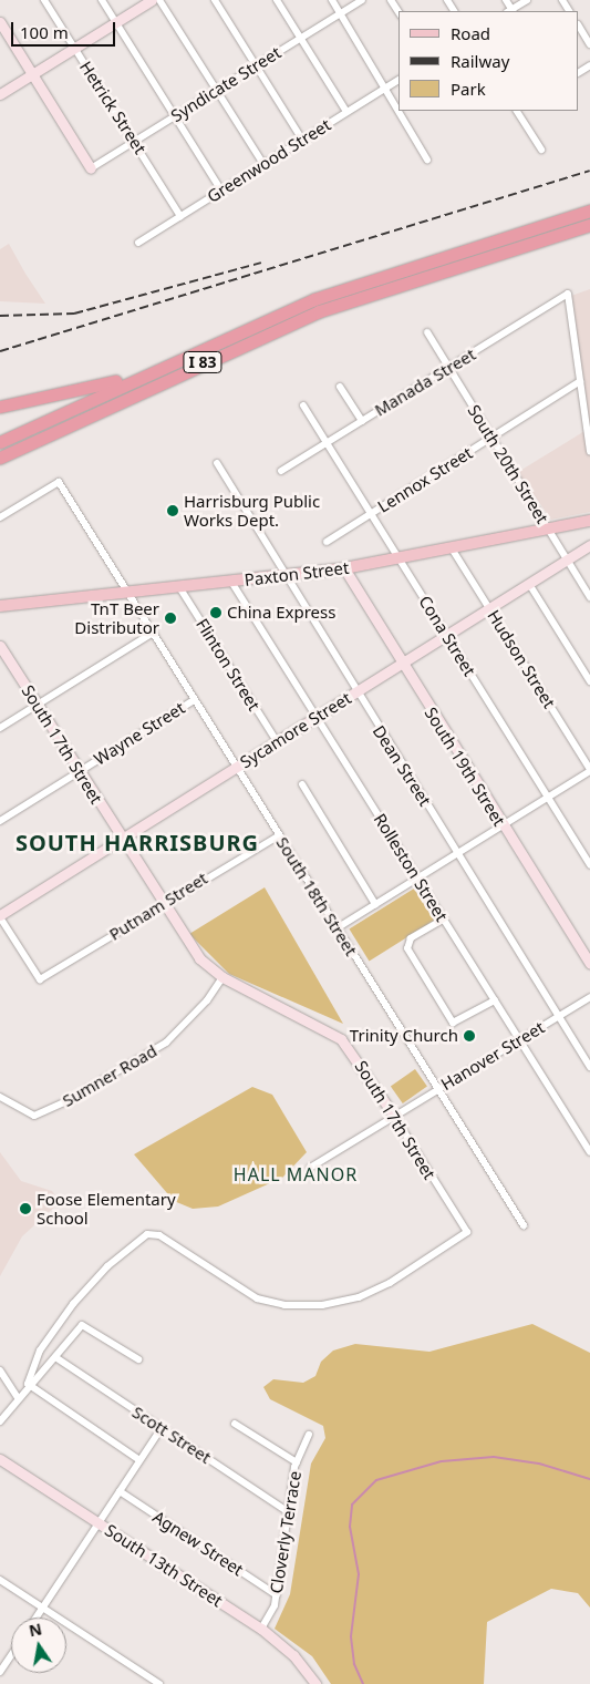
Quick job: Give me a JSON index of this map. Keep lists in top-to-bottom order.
{
  "streets": {
    "highway": ["I 83"],
    "main road": ["Paxton Street"],
    "street": [
      "Syndicate Street",
      "Hetrick Street",
      "Greenwood Street",
      "Manada Street",
      "South 20th Street",
      "Lennox Street",
      "Cona Street",
      "Hudson Street",
      "Flinton Street",
      "Sycamore Street",
      "Wayne Street",
      "South 17th Street",
      "Dean Street",
      "South 19th Street",
      "Rolleston Street",
      "South 18th Street",
      "Putnam Street",
      "Hanover Street",
      "Sumner Road",
      "Scott Street",
      "Cloverly Terrace",
      "Agnew Street",
      "South 13th Street"
    ]
  },
  "crossings": [
    ["Syndicate Street", "Hetrick Street"],
    ["Hetrick Street", "Greenwood Street"],
    ["Manada Street", "South 20th Street"],
    ["Manada Street", "Lennox Street"],
    ["Manada Street", "Cona Street"],
    ["South 20th Street", "Lennox Street"],
    ["South 20th Street", "Paxton Street"],
    ["South 20th Street", "Sycamore Street"],
    ["Lennox Street", "Cona Street"],
    ["Paxton Street", "Cona Street"],
    ["Paxton Street", "Hudson Street"],
    ["Paxton Street", "Flinton Street"],
    ["Paxton Street", "Dean Street"],
    ["Paxton Street", "South 19th Street"],
    ["Paxton Street", "Rolleston Street"],
    ["Paxton Street", "South 18th Street"],
    ["Cona Street", "Sycamore Street"],
    ["Hudson Street", "Sycamore Street"],
    ["Flinton Street", "Sycamore Street"],
    ["Sycamore Street", "South 17th Street"],
    ["Sycamore Street", "Dean Street"],
    ["Sycamore Street", "South 19th Street"],
    ["Sycamore Street", "Rolleston Street"],
    ["Sycamore Street", "South 18th Street"],
    ["Sycamore Street", "Putnam Street"],
    ["Wayne Street", "South 17th Street"],
    ["Wayne Street", "South 18th Street"],
    ["South 17th Street", "Putnam Street"],
    ["South 17th Street", "Hanover Street"],
    ["South 17th Street", "Sumner Road"],
    ["Dean Street", "Hanover Street"],
    ["Rolleston Street", "Hanover Street"],
    ["South 18th Street", "Putnam Street"],
    ["South 18th Street", "Hanover Street"],
    ["Scott Street", "Cloverly Terrace"],
    ["Cloverly Terrace", "Agnew Street"],
    ["Cloverly Terrace", "South 13th Street"]
  ],
  "districts": ["SOUTH HARRISBURG", "HALL MANOR"],
  "places": [
    "Harrisburg Public Works Dept.",
    "China Express",
    "TnT Beer Distributor",
    "Trinity Church",
    "Foose Elementary School"
  ],
  "legend": ["Road", "Railway", "Park"],
  "scale_bar": "100 m",
  "north": "top"
}
